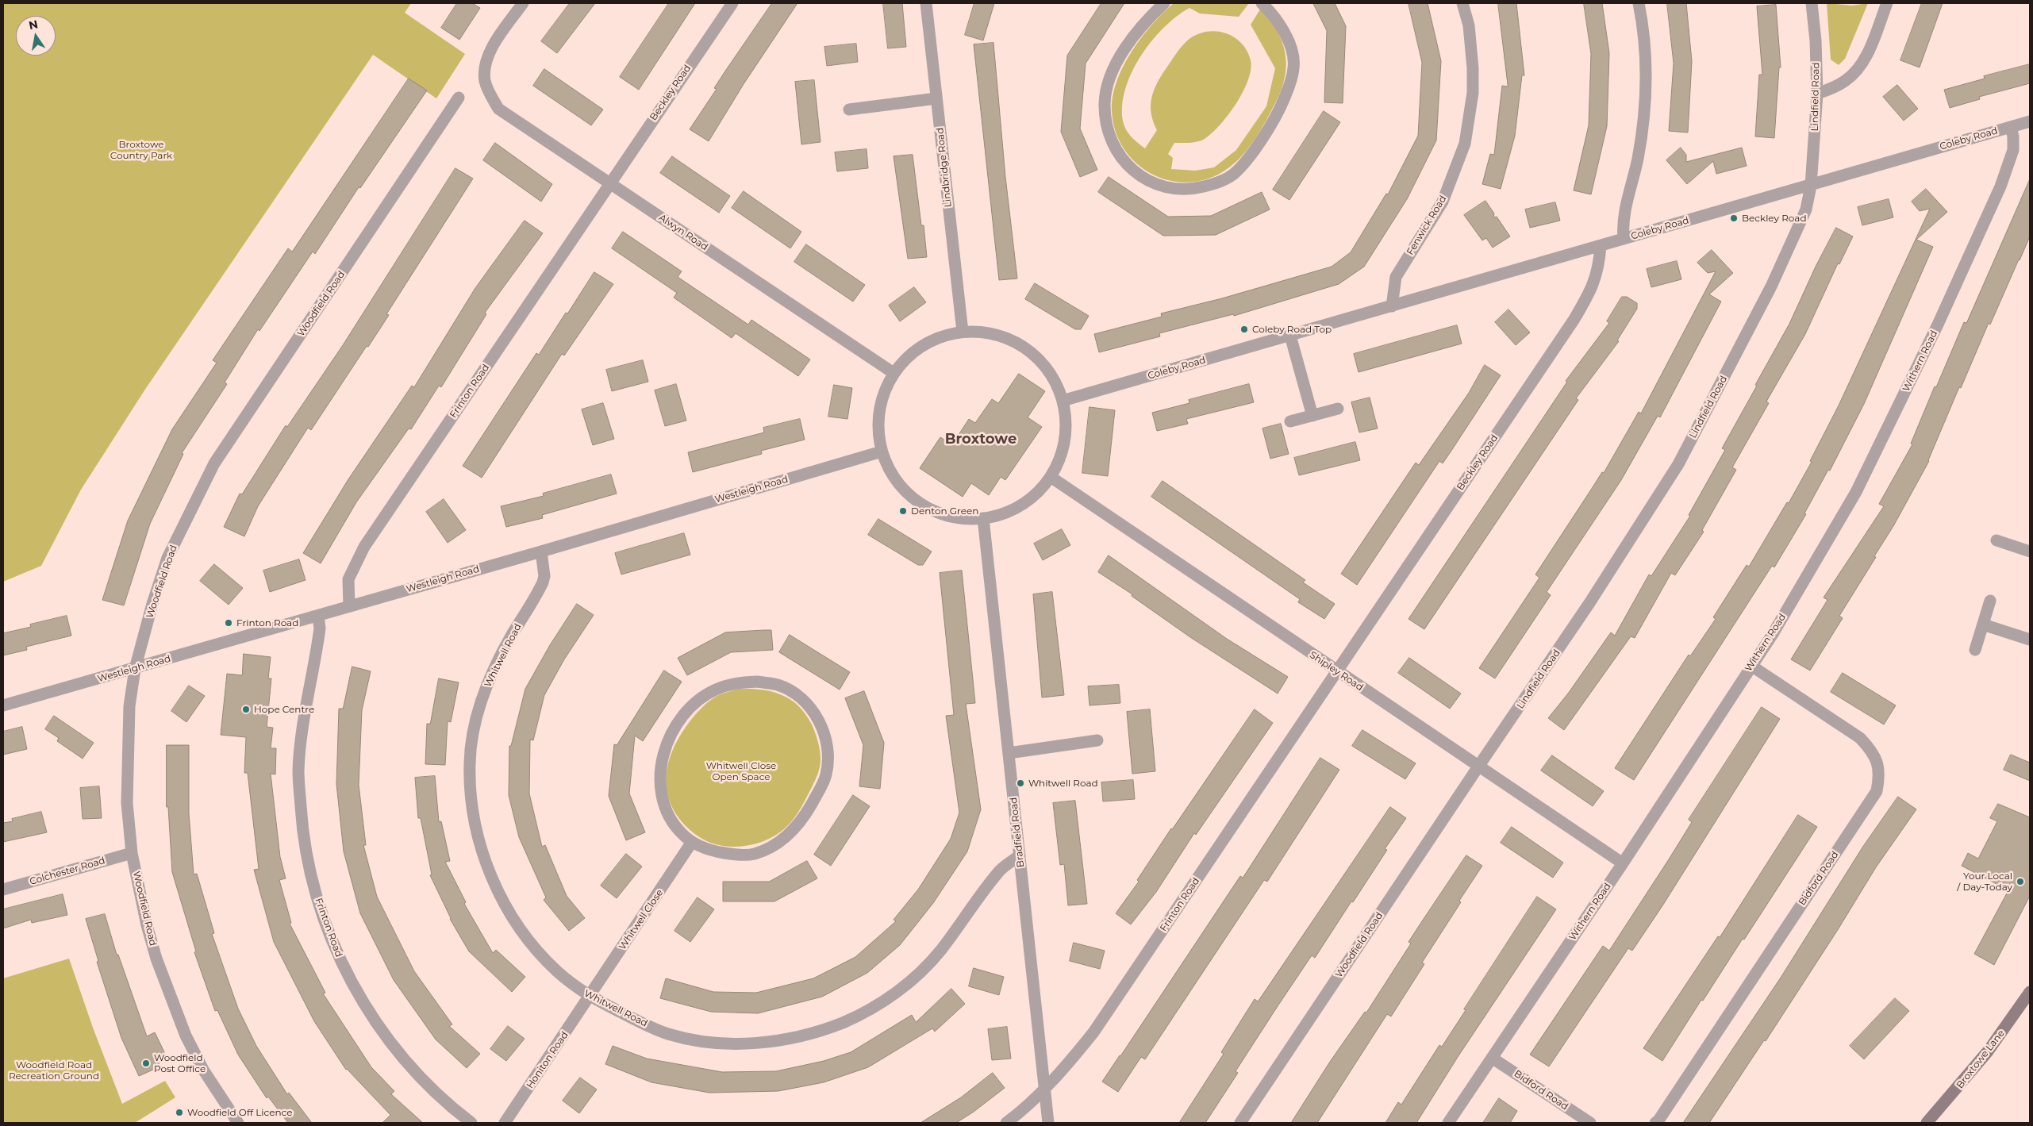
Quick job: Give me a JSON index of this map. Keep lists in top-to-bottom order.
{
  "streets": {
    "main road": ["Broxtowe Lane"],
    "street": [
      "Beckley Road",
      "Lindfield Road",
      "Coleby Road",
      "Lindbridge Road",
      "Fenwick Road",
      "Alwyn Road",
      "Woodfield Road",
      "Withern Road",
      "Frinton Road",
      "Westleigh Road",
      "Whitwell Road",
      "Shipley Road",
      "Bradfield Road",
      "Colchester Road",
      "Bidford Road",
      "Whitwell Close",
      "Honiton Road"
    ]
  },
  "crossings": [
    ["Beckley Road", "Coleby Road"],
    ["Beckley Road", "Alwyn Road"],
    ["Beckley Road", "Frinton Road"],
    ["Beckley Road", "Shipley Road"],
    ["Lindfield Road", "Coleby Road"],
    ["Lindfield Road", "Woodfield Road"],
    ["Lindfield Road", "Shipley Road"],
    ["Coleby Road", "Fenwick Road"],
    ["Coleby Road", "Withern Road"],
    ["Alwyn Road", "Frinton Road"],
    ["Woodfield Road", "Westleigh Road"],
    ["Woodfield Road", "Shipley Road"],
    ["Woodfield Road", "Colchester Road"],
    ["Withern Road", "Shipley Road"],
    ["Withern Road", "Bidford Road"],
    ["Frinton Road", "Westleigh Road"],
    ["Frinton Road", "Shipley Road"],
    ["Frinton Road", "Bradfield Road"],
    ["Westleigh Road", "Whitwell Road"],
    ["Whitwell Road", "Bradfield Road"],
    ["Whitwell Road", "Whitwell Close"],
    ["Whitwell Road", "Honiton Road"],
    ["Whitwell Close", "Honiton Road"]
  ],
  "districts": ["Broxtowe"],
  "parks": ["Broxtowe Country Park", "Whitwell Close Open Space", "Woodfield Road Recreation Ground"],
  "places": [
    "Beckley Road",
    "Coleby Road Top",
    "Denton Green",
    "Frinton Road",
    "Hope Centre",
    "Whitwell Road",
    "Your Local / Day-Today",
    "Woodfield Post Office",
    "Woodfield Off Licence"
  ],
  "north": "top"
}
